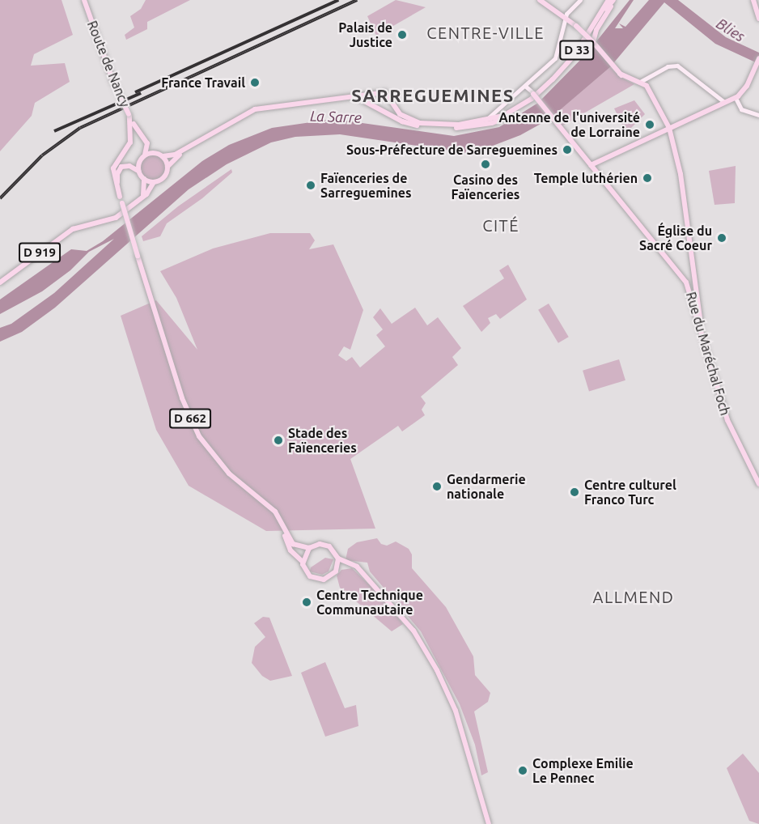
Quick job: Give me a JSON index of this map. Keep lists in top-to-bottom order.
{
  "streets": {
    "main road": [
      "D 33",
      "Route de Nancy",
      "D 919",
      "Rue du Maréchal Foch",
      "D 662"
    ]
  },
  "crossings": [
    ["Route de Nancy", "D 919"],
    ["Route de Nancy", "D 662"],
    ["D 919", "D 662"]
  ],
  "districts": [
    "CENTRE-VILLE",
    "SARREGUEMINES",
    "CITÉ",
    "ALLMEND"
  ],
  "water": ["Blies", "La Sarre"],
  "places": [
    "Palais de Justice",
    "France Travail",
    "Antenne de l'université de Lorraine",
    "Sous-Préfecture de Sarreguemines",
    "Casino des Faïenceries",
    "Temple luthérien",
    "Faïenceries de Sarreguemines",
    "Église du Sacré Coeur",
    "Stade des Faïenceries",
    "Gendarmerie nationale",
    "Centre culturel Franco Turc",
    "Centre Technique Communautaire",
    "Complexe Emilie Le Pennec"
  ]
}
